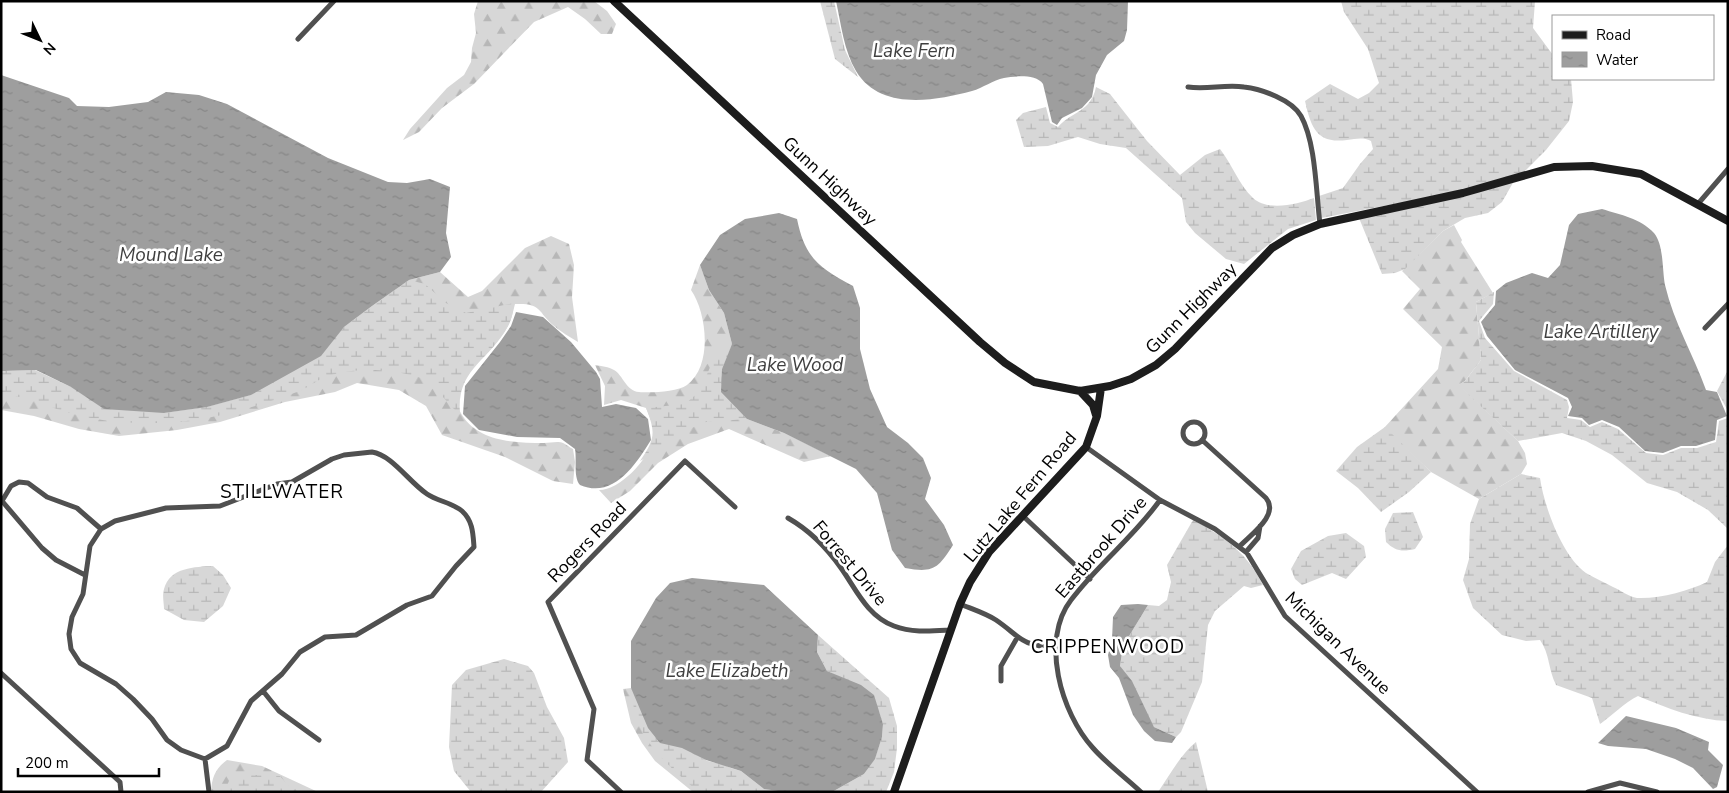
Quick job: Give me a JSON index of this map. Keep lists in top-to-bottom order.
{
  "streets": {
    "main road": ["Gunn Highway", "Lutz Lake Fern Road"],
    "street": [
      "Rogers Road",
      "Eastbrook Drive",
      "Forrest Drive",
      "Michigan Avenue"
    ]
  },
  "crossings": [
    ["Gunn Highway", "Lutz Lake Fern Road"],
    ["Lutz Lake Fern Road", "Forrest Drive"],
    ["Lutz Lake Fern Road", "Michigan Avenue"],
    ["Eastbrook Drive", "Michigan Avenue"]
  ],
  "districts": ["STILLWATER", "CRIPPENWOOD"],
  "water": [
    "Lake Fern",
    "Mound Lake",
    "Lake Artillery",
    "Lake Wood",
    "Lake Elizabeth"
  ],
  "legend": ["Road", "Water"],
  "scale_bar": "200 m",
  "north": "bottom right"
}
